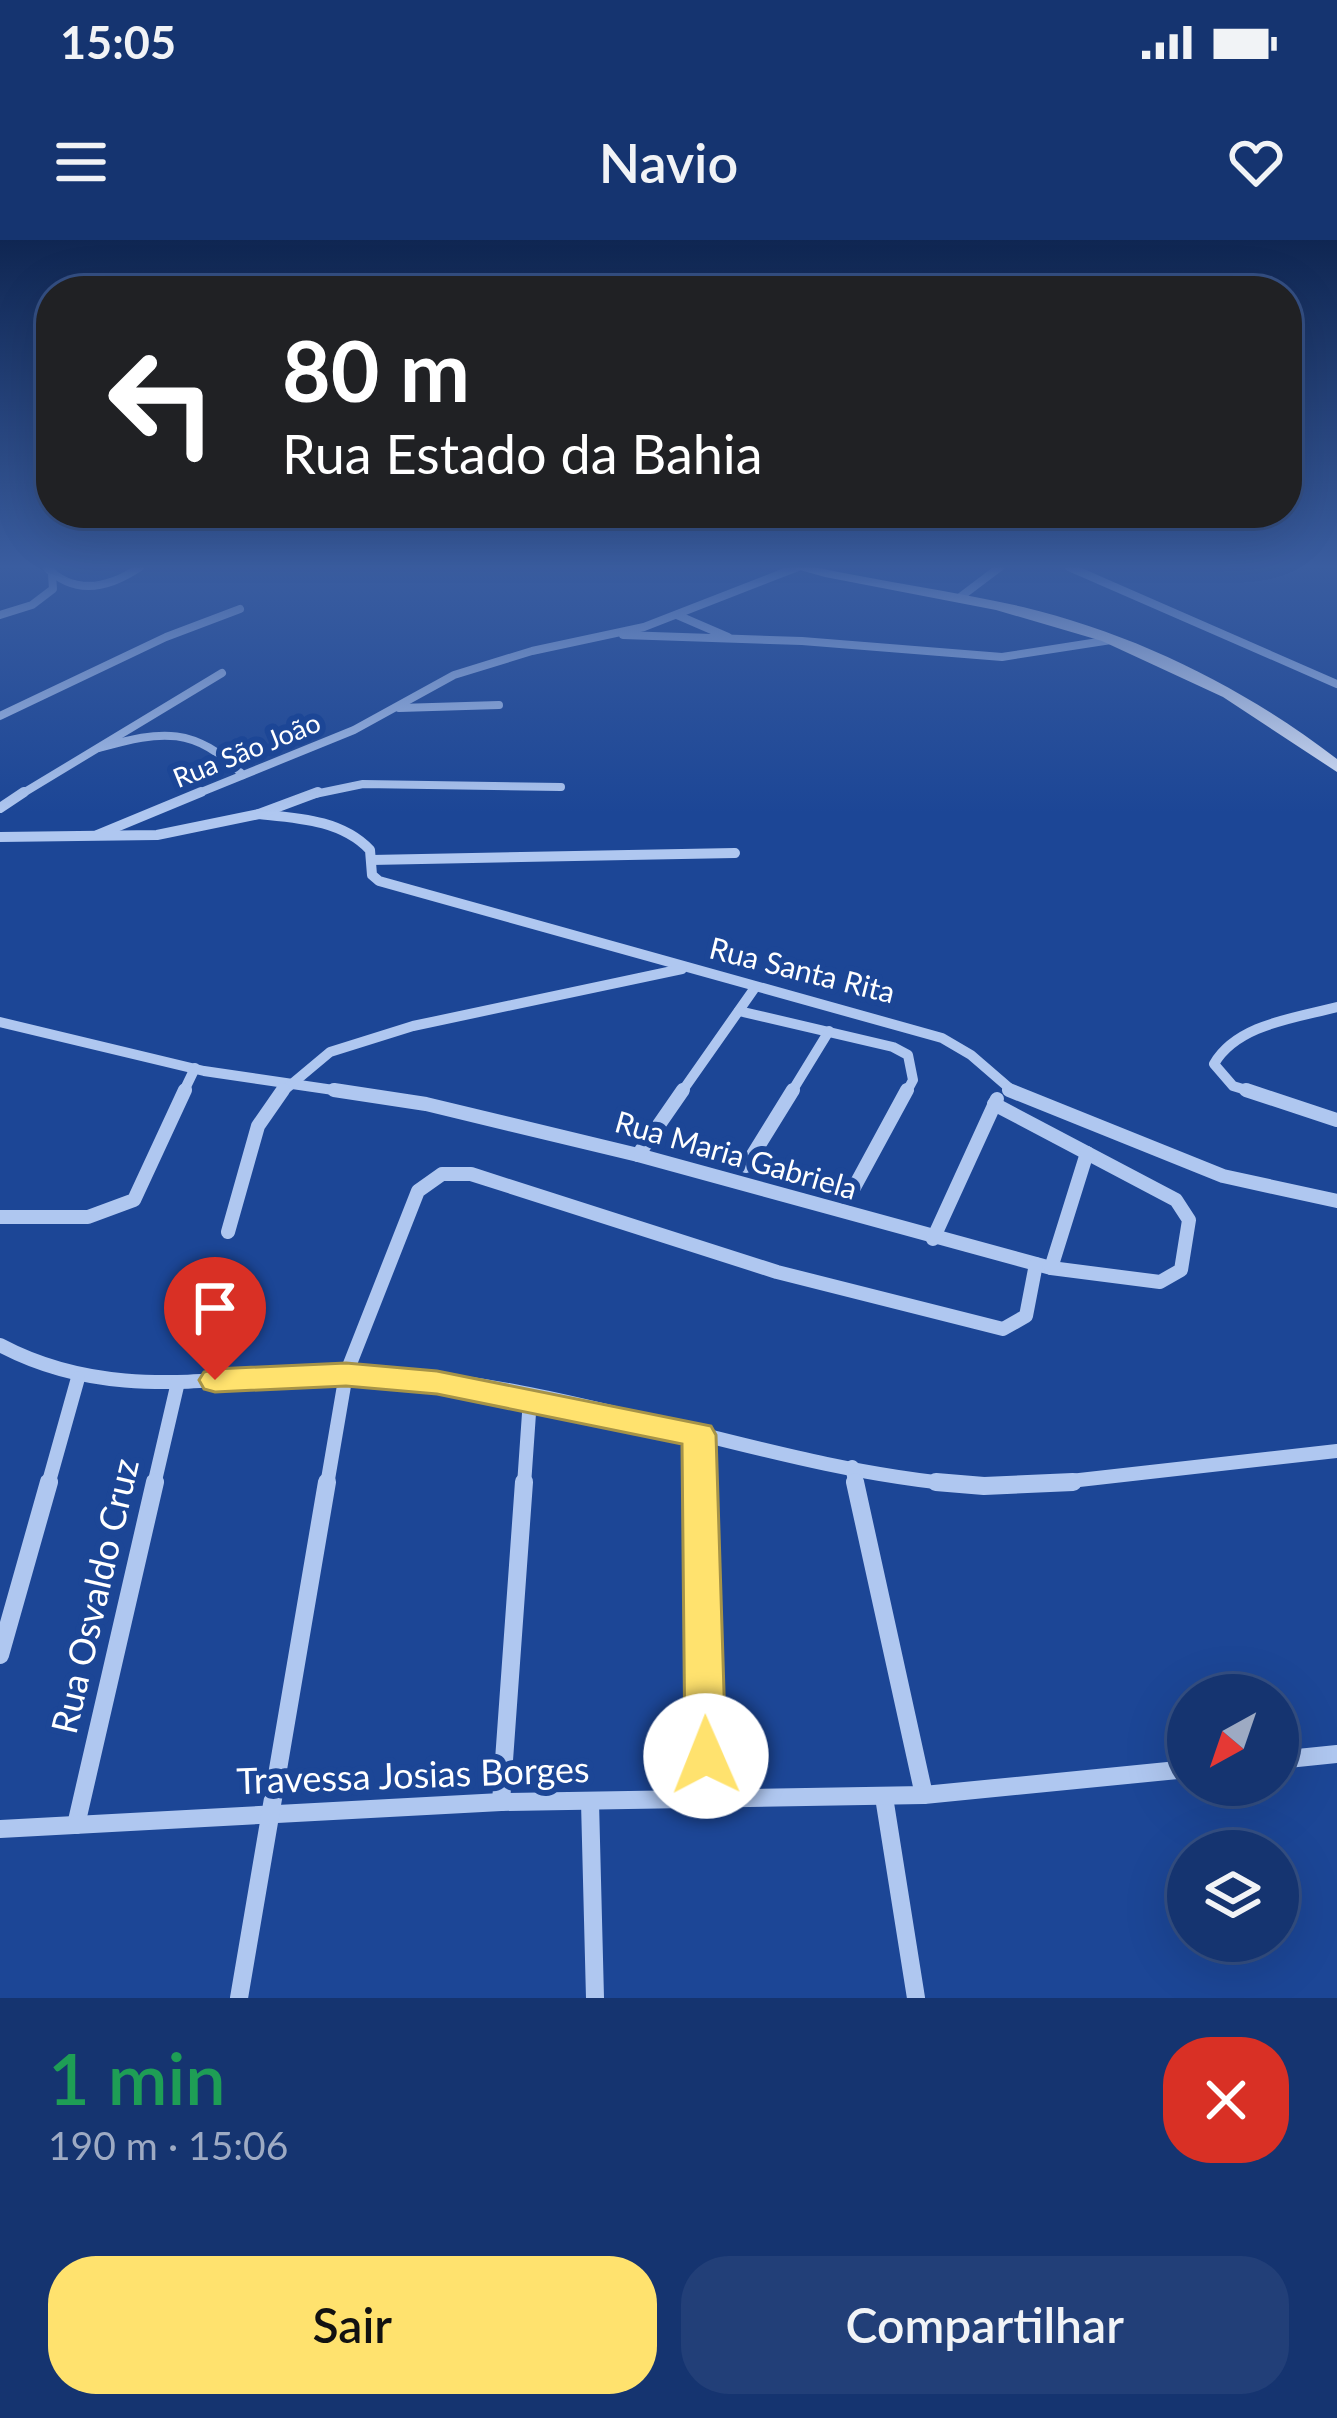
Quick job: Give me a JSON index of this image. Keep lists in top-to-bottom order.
{
  "streets": {
    "street": [
      "Rua São João",
      "Rua Santa Rita",
      "Rua Maria Gabriela",
      "Rua Osvaldo Cruz",
      "Travessa Josias Borges"
    ]
  },
  "crossings": [
    ["Rua Osvaldo Cruz", "Travessa Josias Borges"]
  ],
  "north": "bottom left",
  "page": {
    "status": "15:05",
    "header": "Navio",
    "turn": ["80 m", "Rua Estado da Bahia"],
    "heading": ["1 min", "190 m · 15:06"],
    "buttons": ["Sair", "Compartilhar"]
  }
}
